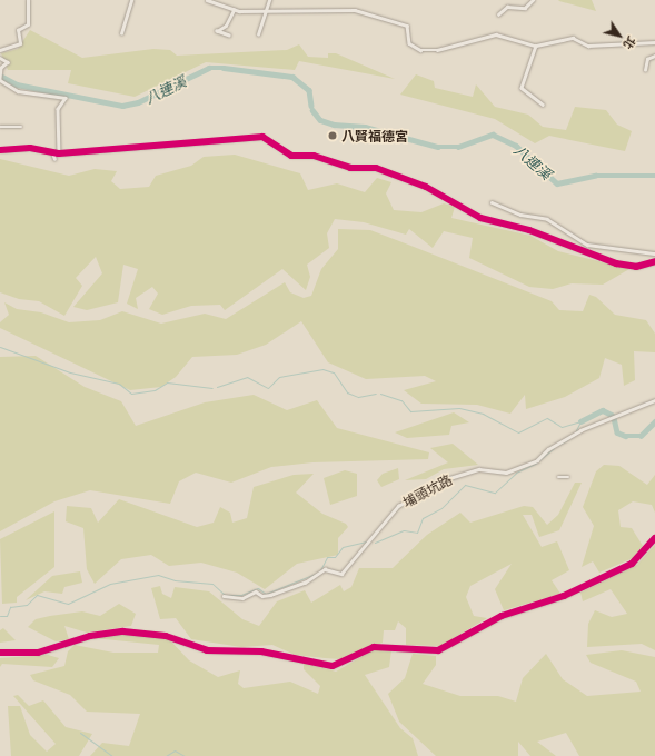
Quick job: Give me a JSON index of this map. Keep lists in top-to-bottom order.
{
  "streets": {
    "street": ["埔頭坑路"]
  },
  "water": ["八連溪"],
  "places": ["八賢福德宮"],
  "north": "bottom right"
}
